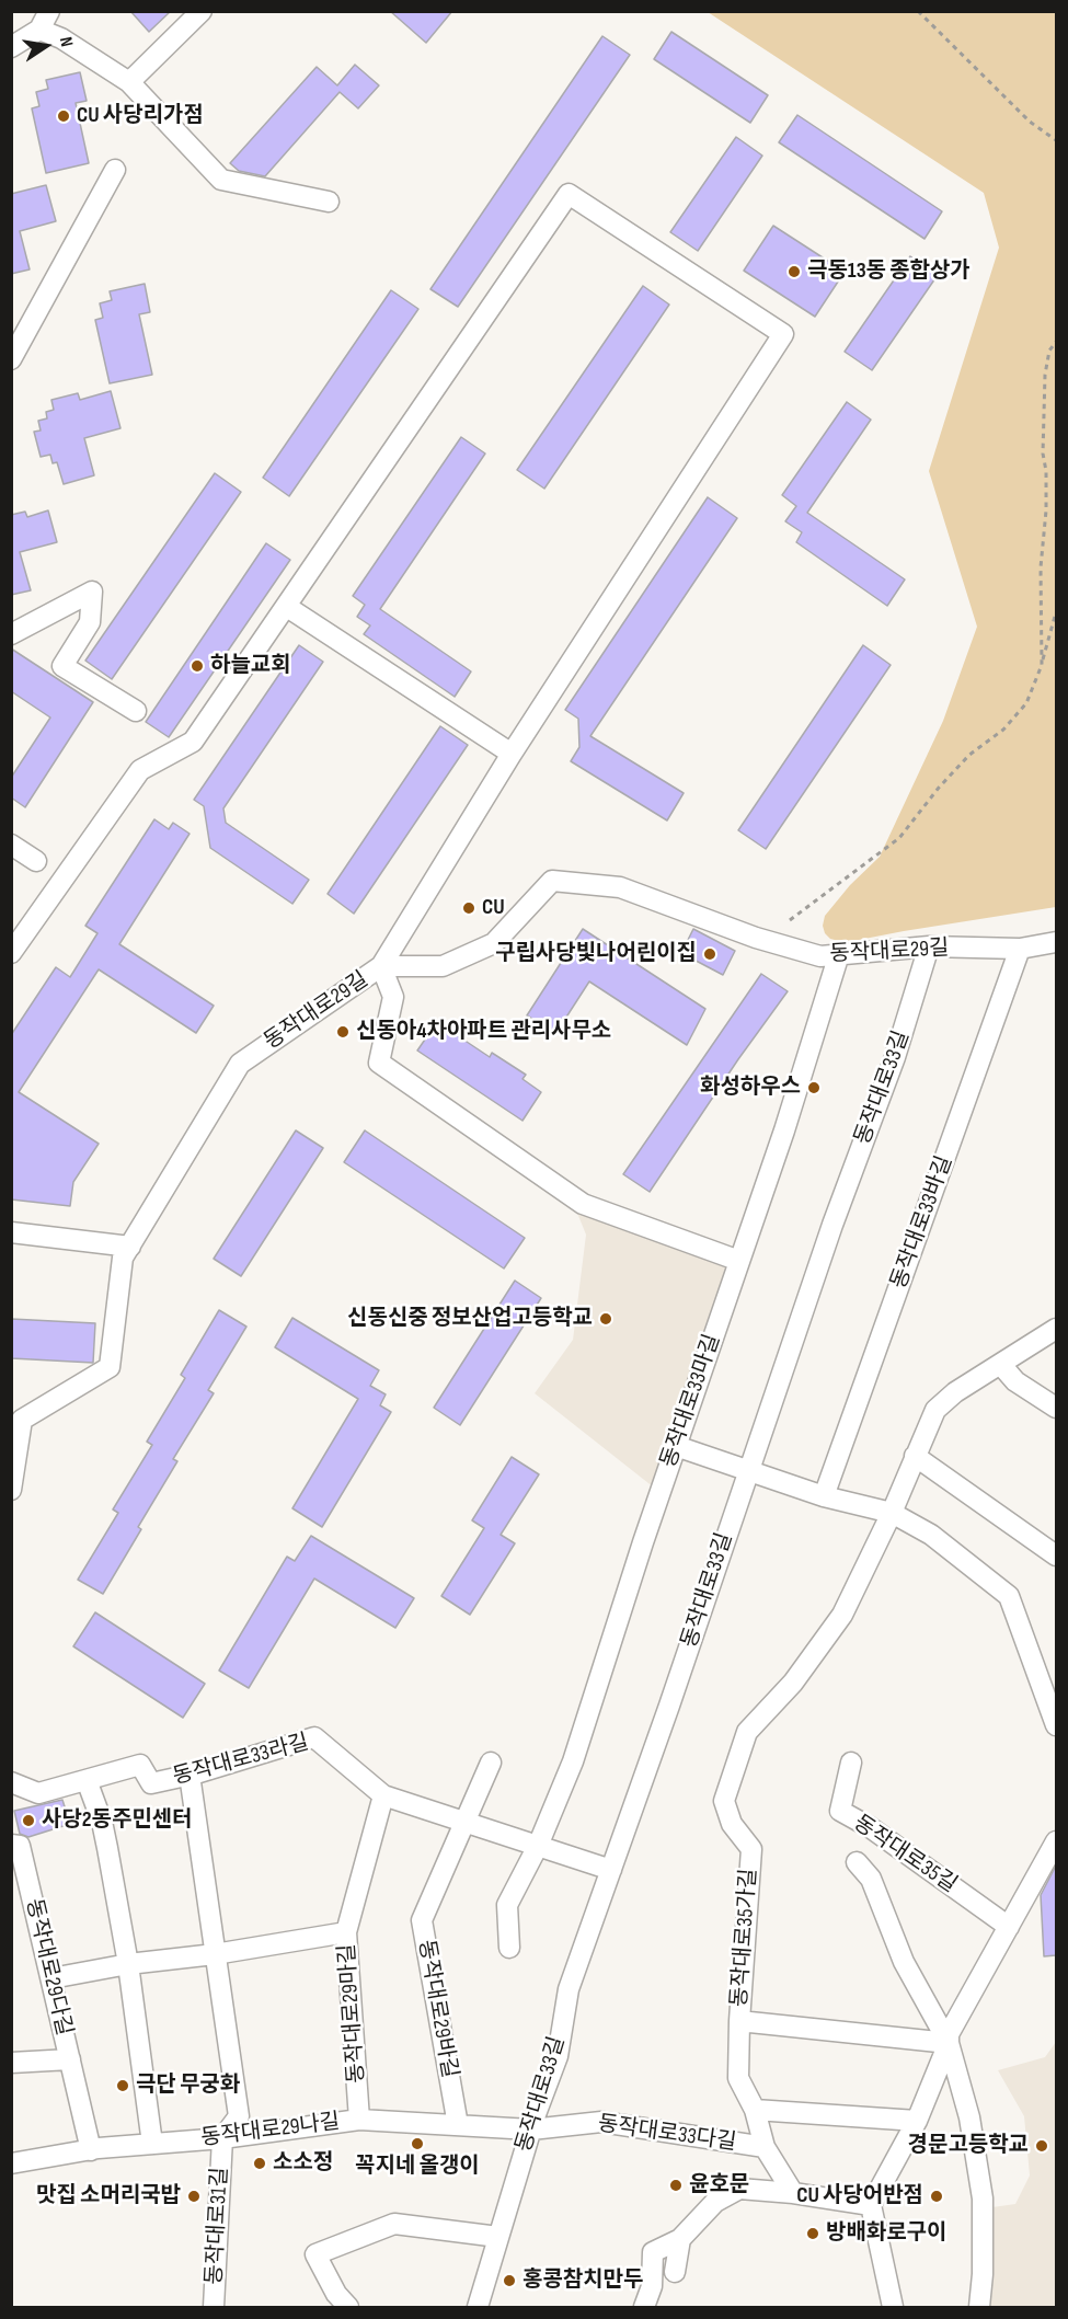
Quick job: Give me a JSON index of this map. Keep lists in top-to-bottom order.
{
  "streets": {
    "street": [
      "동작대로29길",
      "동작대로33길",
      "동작대로33바길",
      "동작대로33마길",
      "동작대로33라길",
      "동작대로35길",
      "동작대로35가길",
      "동작대로29다길",
      "동작대로29바길",
      "동작대로29마길",
      "동작대로29나길",
      "동작대로33다길",
      "동작대로31길"
    ]
  },
  "crossings": [
    ["동작대로29길", "동작대로33길"],
    ["동작대로29길", "동작대로33바길"],
    ["동작대로29길", "동작대로33마길"],
    ["동작대로33길", "동작대로33라길"],
    ["동작대로33길", "동작대로29나길"],
    ["동작대로33길", "동작대로33다길"],
    ["동작대로33마길", "동작대로33라길"],
    ["동작대로33라길", "동작대로29바길"],
    ["동작대로33라길", "동작대로29마길"],
    ["동작대로33라길", "동작대로31길"],
    ["동작대로35가길", "동작대로33다길"],
    ["동작대로29다길", "동작대로29나길"],
    ["동작대로29바길", "동작대로29나길"],
    ["동작대로29마길", "동작대로29나길"],
    ["동작대로29나길", "동작대로33다길"],
    ["동작대로29나길", "동작대로31길"]
  ],
  "places": [
    "CU 사당리가점",
    "극동13동 종합상가",
    "하늘교회",
    "CU",
    "구립사당빛나어린이집",
    "신동아4차아파트 관리사무소",
    "화성하우스",
    "신동신중 정보산업고등학교",
    "사당2동주민센터",
    "극단 무궁화",
    "꼭지네 올갱이",
    "경문고등학교",
    "소소정",
    "윤호문",
    "맛집 소머리국밥",
    "CU 사당어반점",
    "방배화로구이",
    "홍콩참치만두"
  ],
  "north": "right"
}
